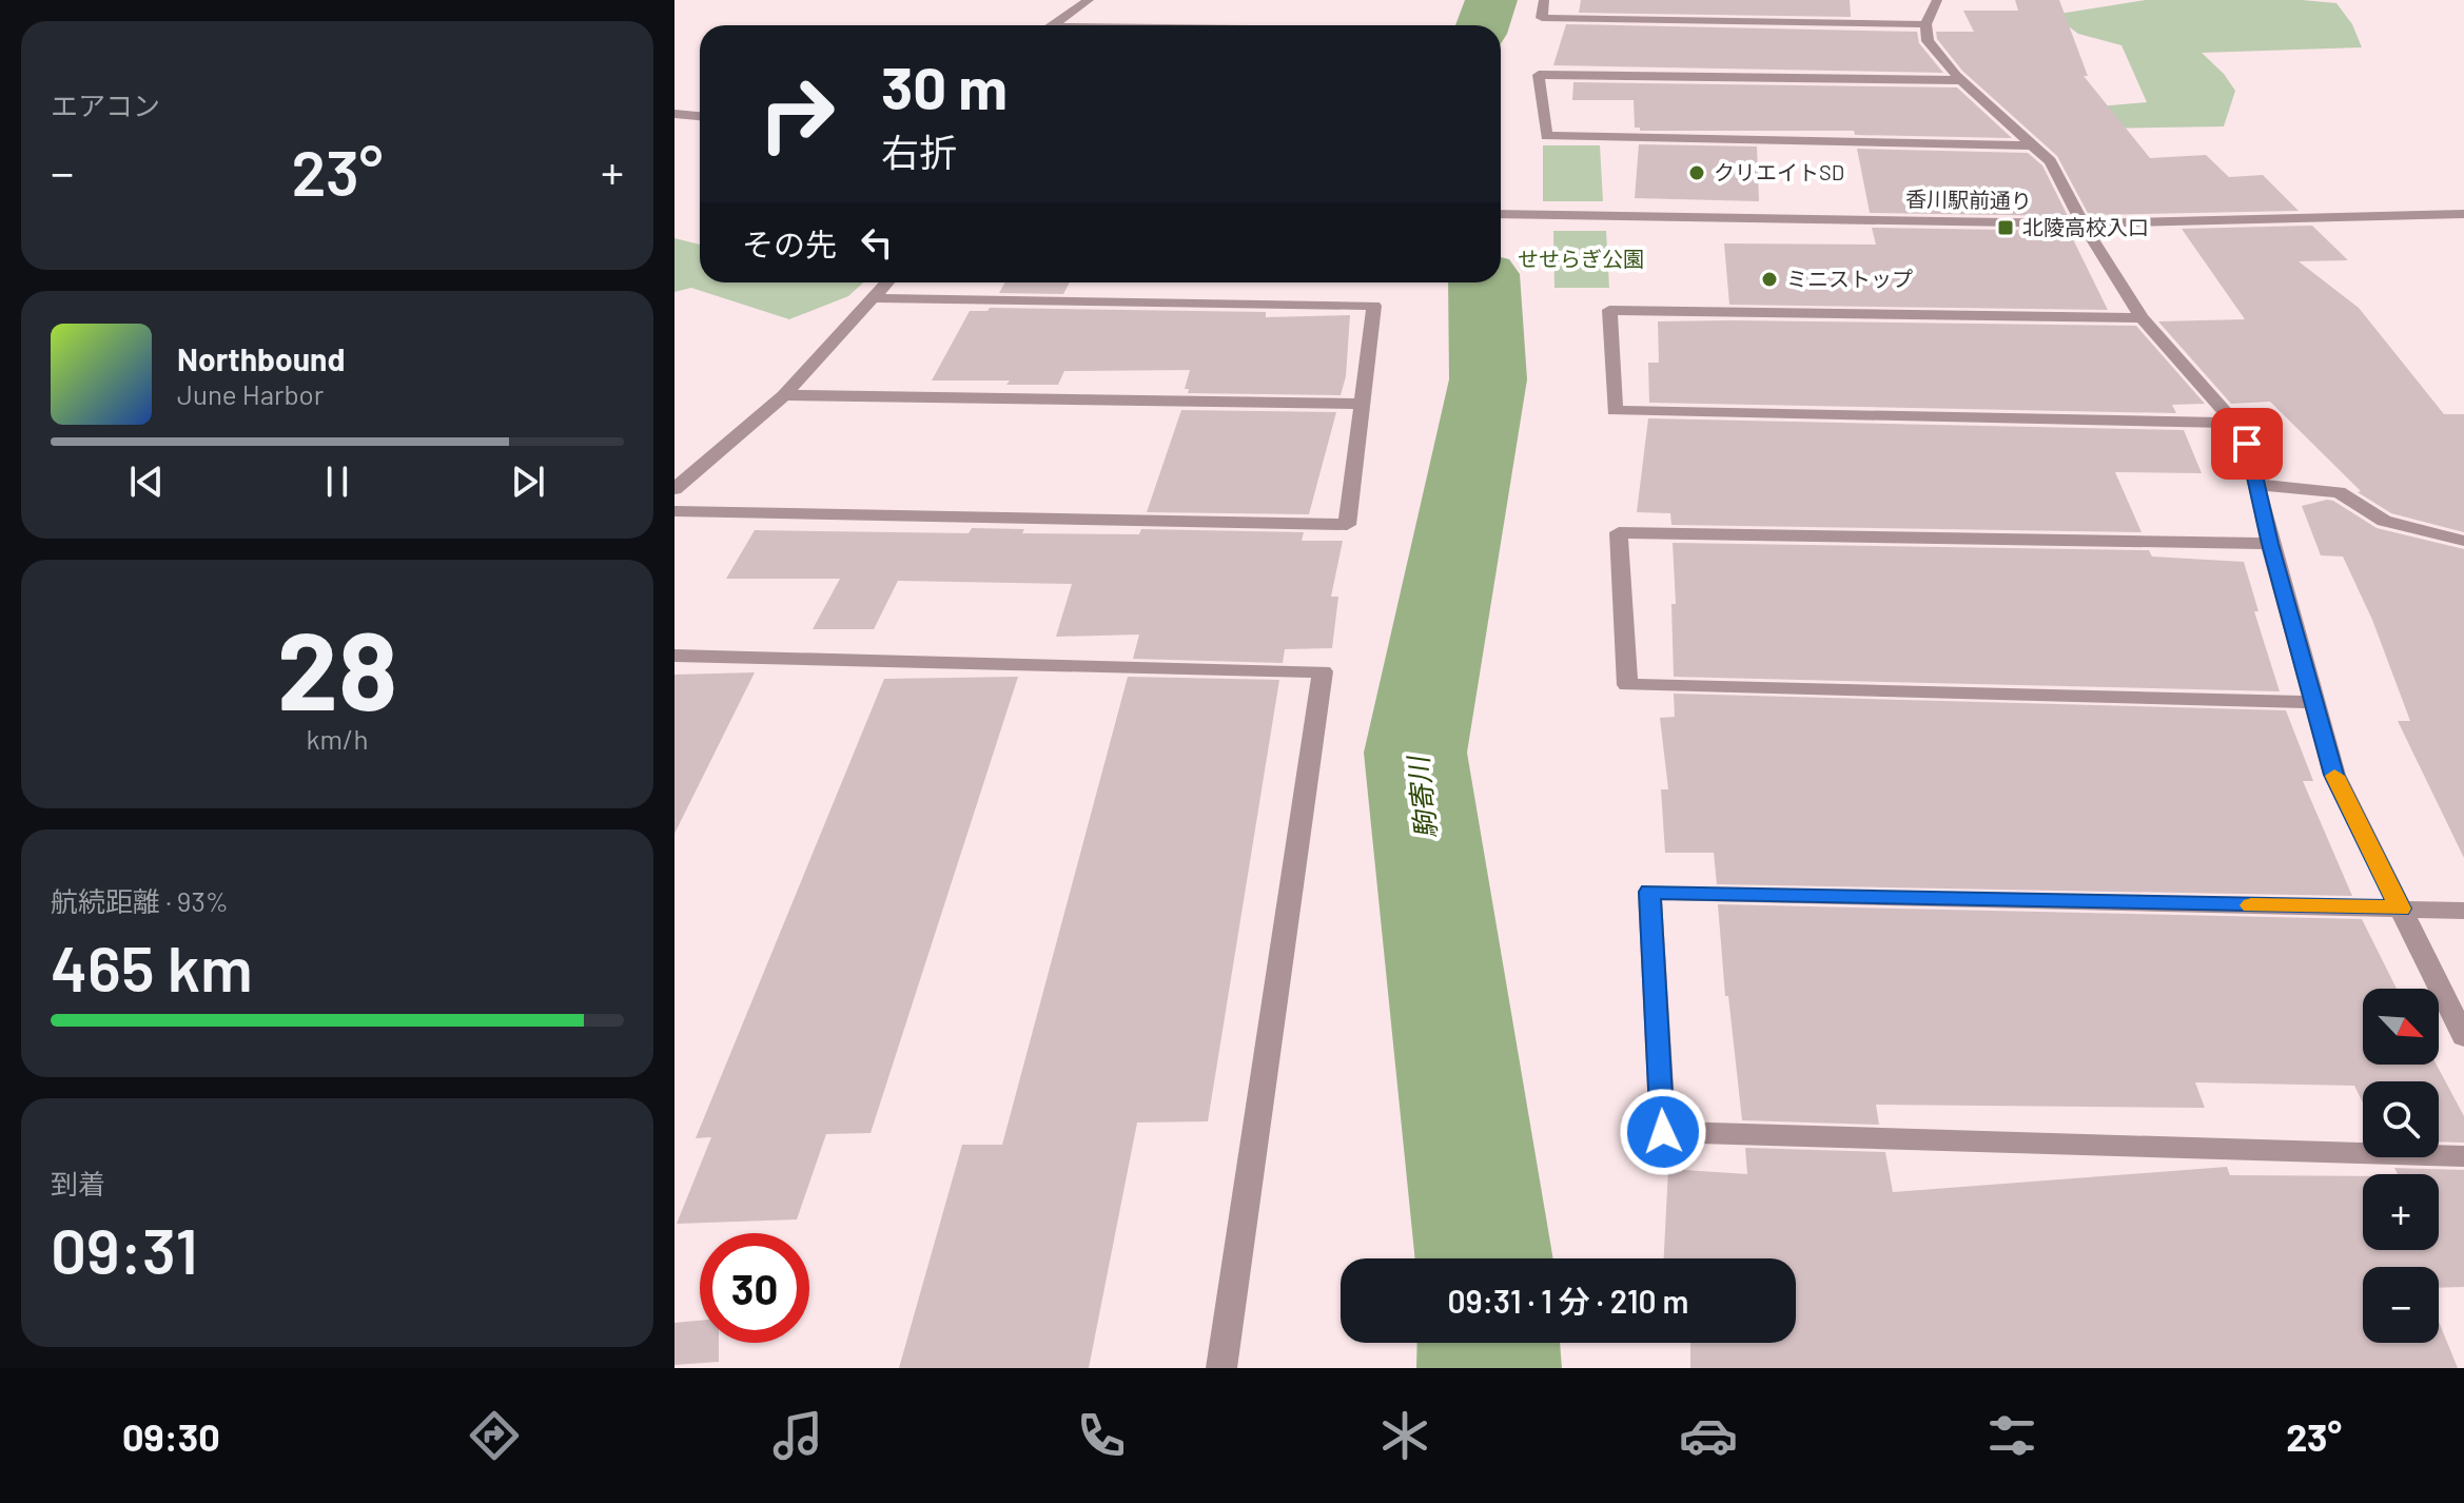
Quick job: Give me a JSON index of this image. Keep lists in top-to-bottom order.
{
  "streets": {
    "street": ["香川駅前通り"]
  },
  "water": ["駒寄川"],
  "parks": ["せせらぎ公園"],
  "places": {
    "other": ["クリエイトSD", "ミニストップ"],
    "transit": ["北陵高校入口"]
  },
  "north": "bottom right",
  "page": {
    "tile": [
      "エアコン",
      ["28", "km/h"],
      ["航続距離 · 93%", "465 km"],
      ["到着", "09:31"]
    ],
    "turn": ["30 m", "右折"],
    "heat": ["−", "23°", "+"],
    "then": "その先",
    "song": ["Northbound", "June Harbor"],
    "map_buttons": ["+", "−"],
    "limit": "30",
    "trip": "09:31 · 1 分 · 210 m",
    "tabs": ["09:30", "23°"]
  }
}
